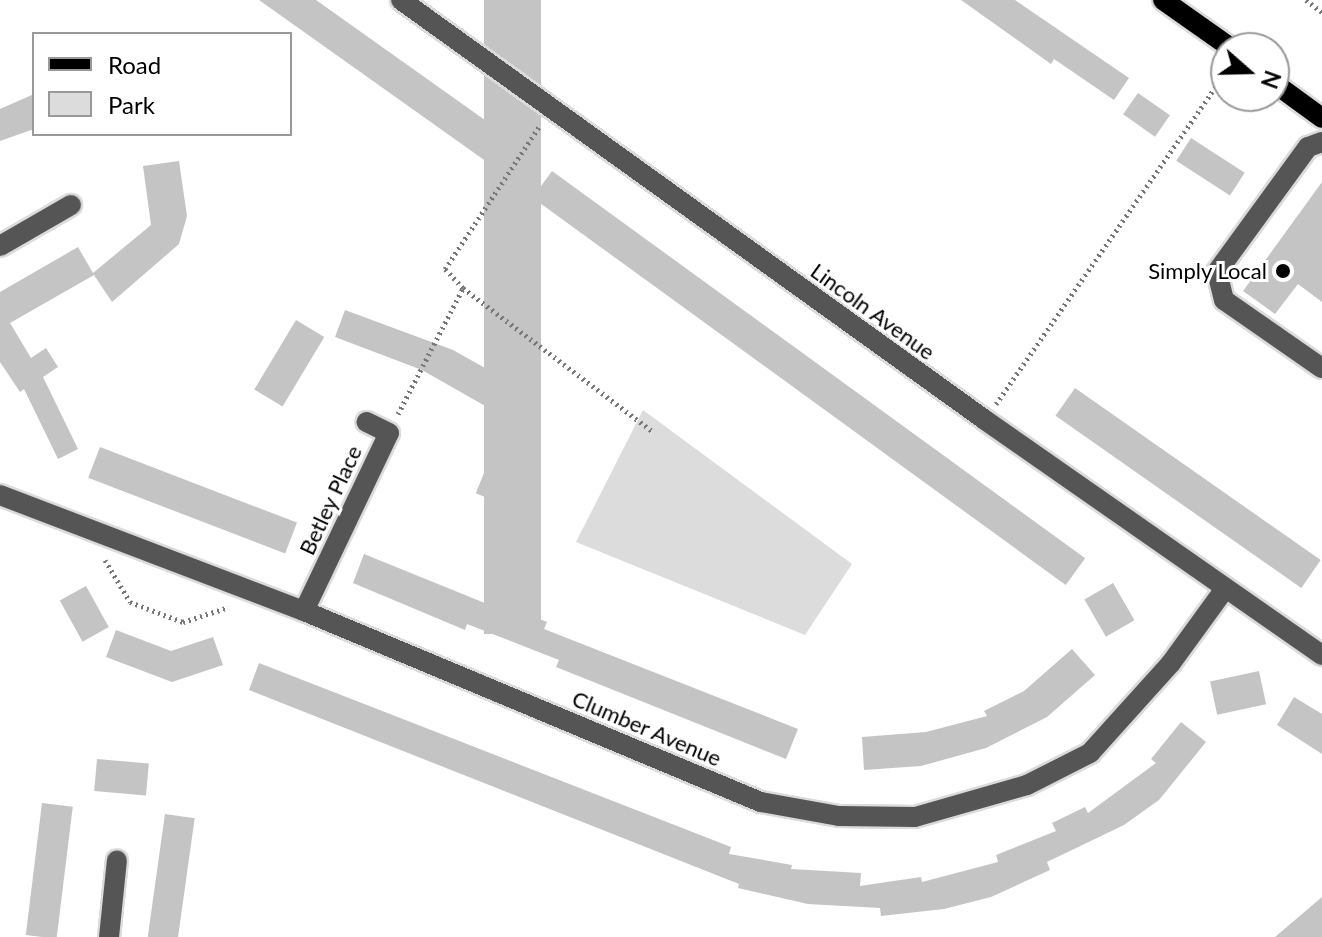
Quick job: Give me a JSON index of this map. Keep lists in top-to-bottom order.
{
  "streets": {
    "street": ["Lincoln Avenue", "Betley Place", "Clumber Avenue"]
  },
  "crossings": [
    ["Lincoln Avenue", "Clumber Avenue"],
    ["Betley Place", "Clumber Avenue"]
  ],
  "places": ["Simply Local"],
  "legend": ["Road", "Park"],
  "north": "right"
}
